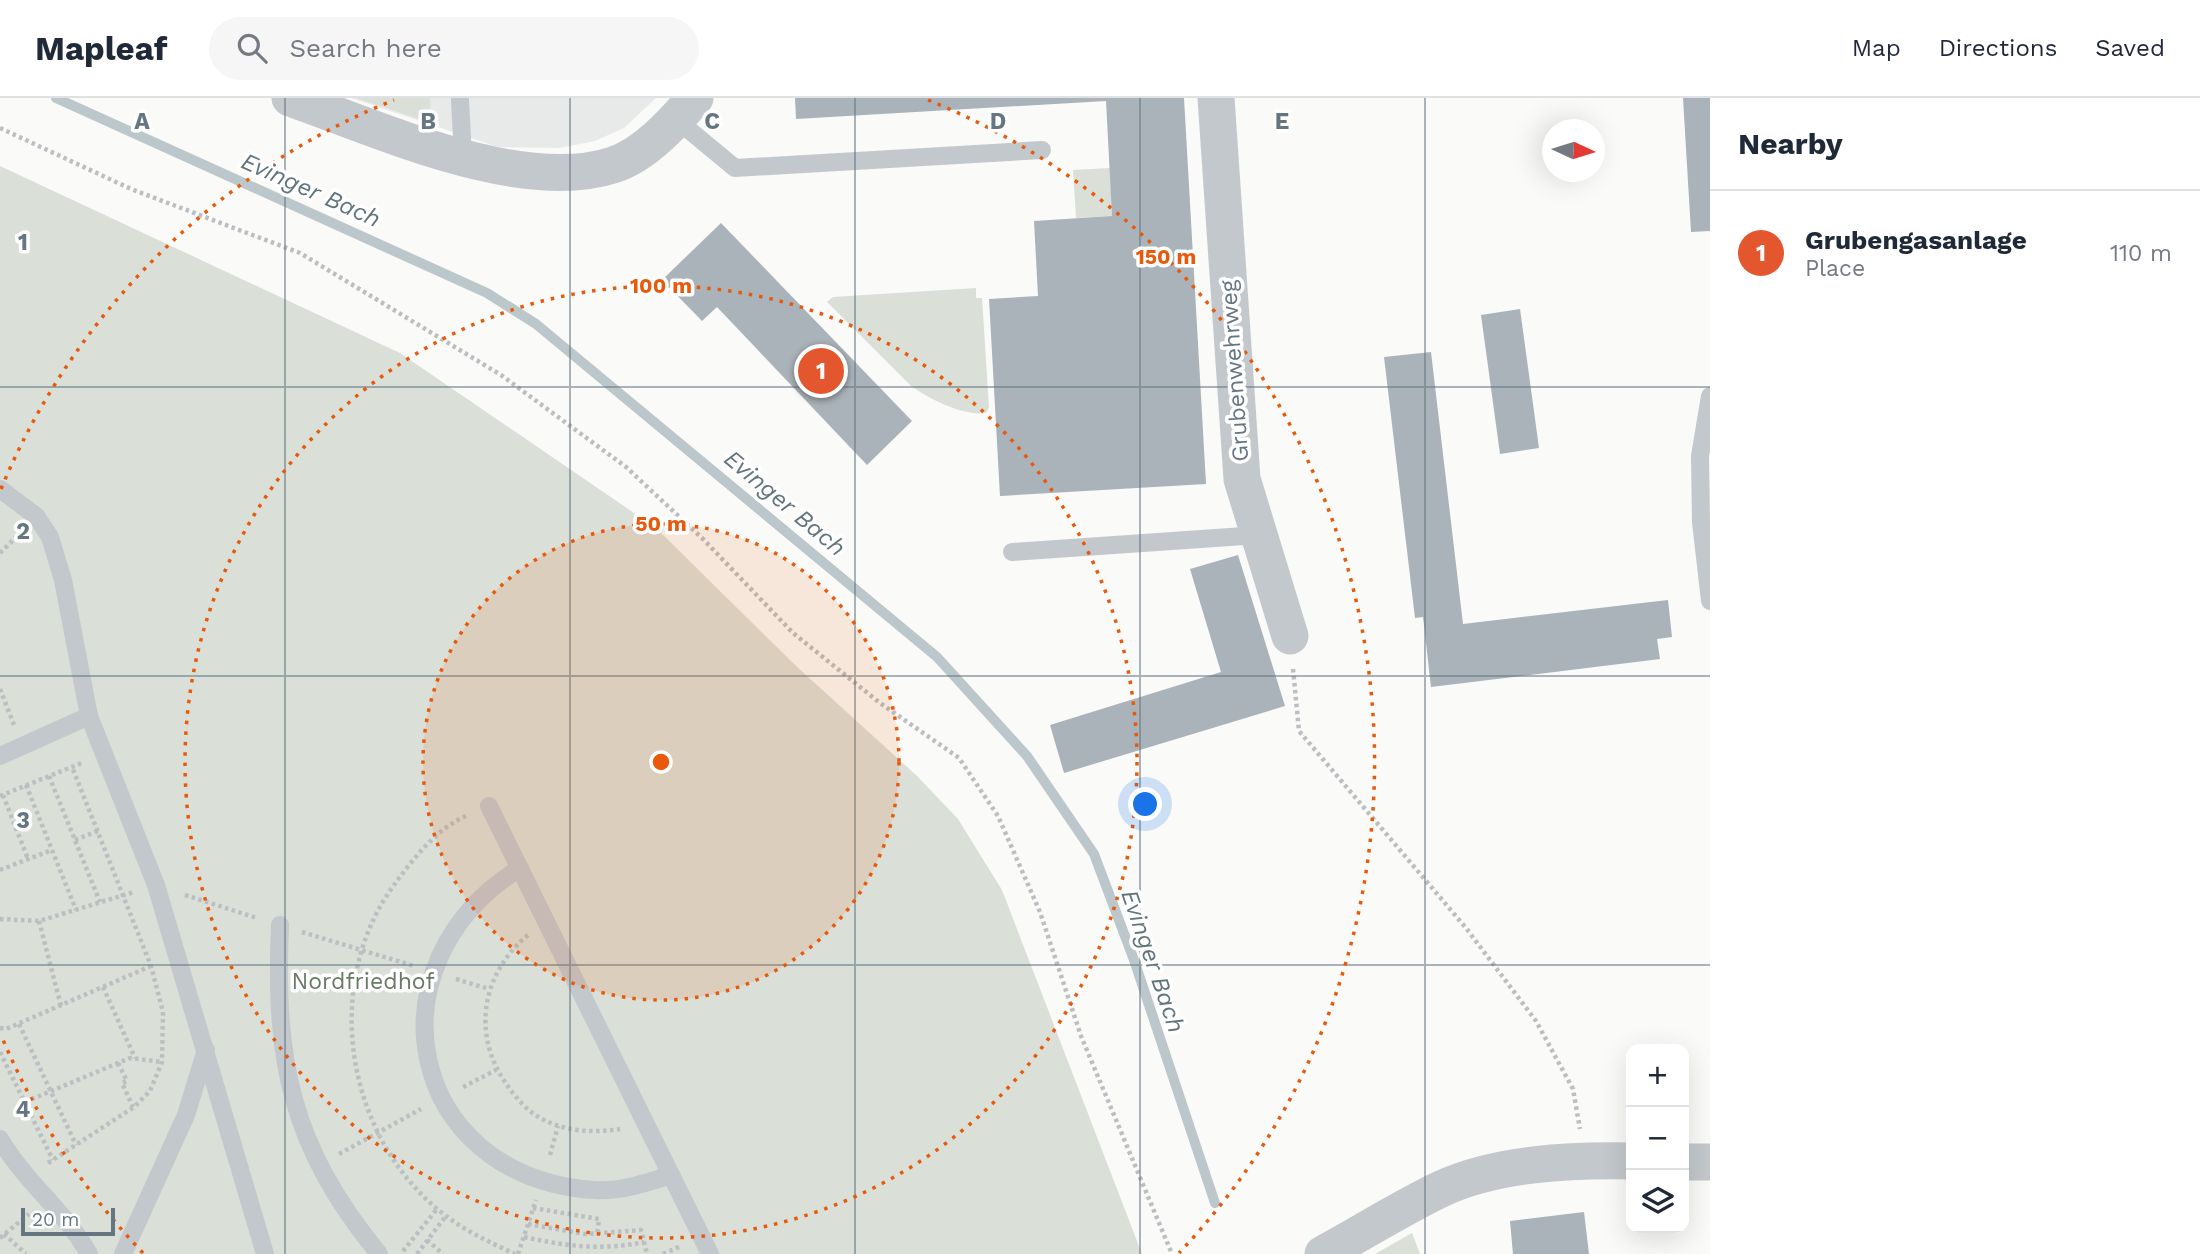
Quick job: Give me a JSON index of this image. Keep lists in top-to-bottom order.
{
  "streets": {
    "street": ["Grubenwehrweg"]
  },
  "water": ["Evinger Bach"],
  "parks": ["Nordfriedhof"],
  "scale_bar": "20 m",
  "north": "right",
  "page": {
    "header": "Mapleaf",
    "search": "Search here",
    "nav": ["Map", "Directions", "Saved"],
    "heading": "Nearby",
    "list": [
      {
        "mark": "1",
        "name": "Grubengasanlage",
        "note": "Place",
        "value": "110 m"
      }
    ],
    "pins": "1",
    "map_buttons": ["+", "−"],
    "scale": "20 m"
  },
  "grid": {
    "columns": [
      "A",
      "B",
      "C",
      "D",
      "E"
    ],
    "rows": [
      "1",
      "2",
      "3",
      "4"
    ]
  },
  "rings": ["150 m", "100 m", "50 m"]
}
